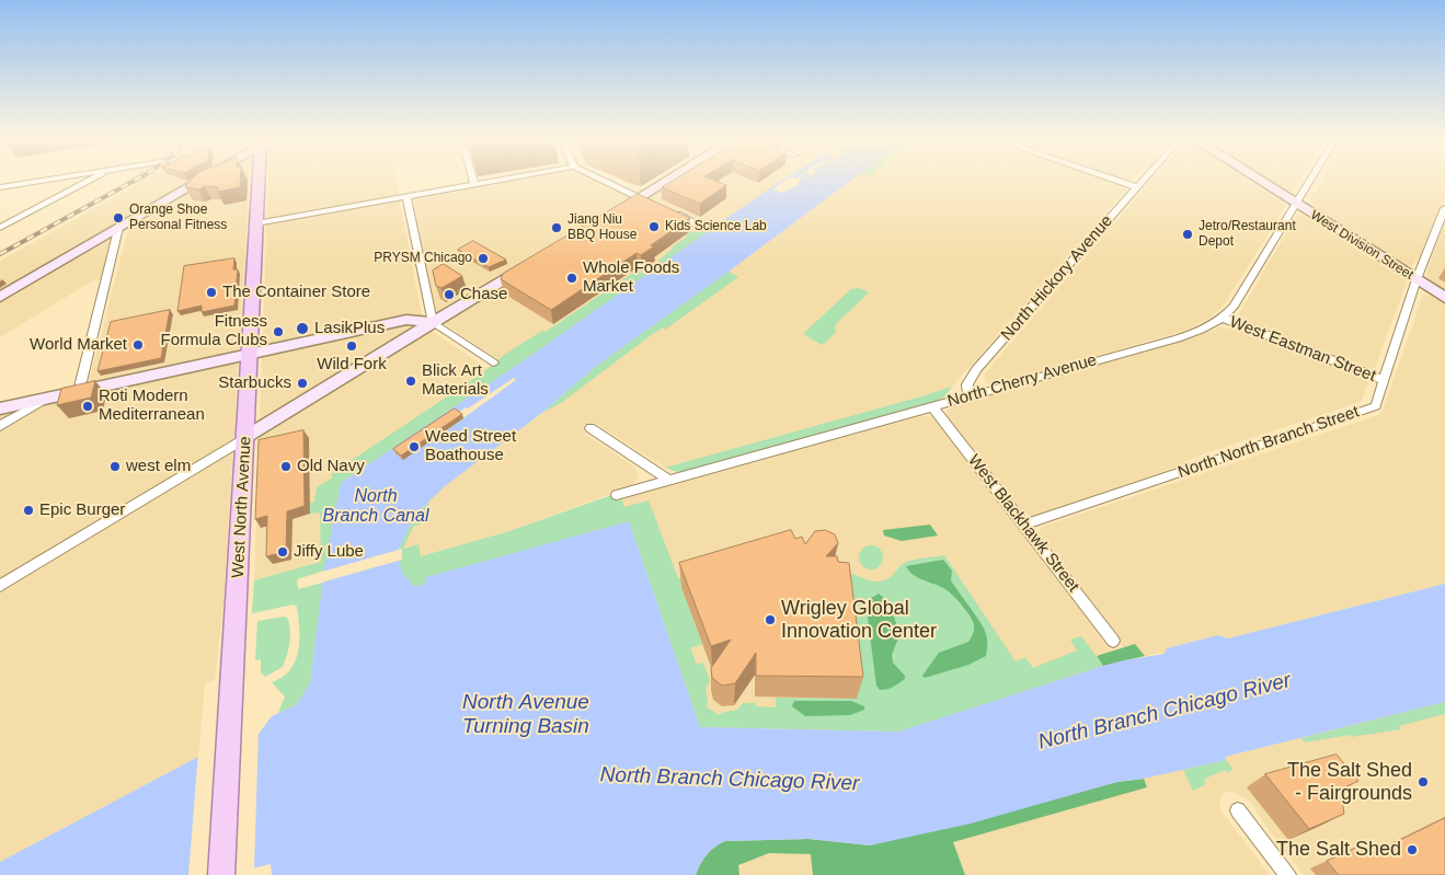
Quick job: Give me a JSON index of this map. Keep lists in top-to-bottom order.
{
  "streets": {
    "main road": ["West North Avenue"],
    "street": [
      "West Division Street",
      "North Hickory Avenue",
      "West Eastman Street",
      "North Cherry Avenue",
      "North North Branch Street",
      "West Blackhawk Street"
    ]
  },
  "crossings": [
    ["West Division Street", "North Cherry Avenue"],
    ["West Division Street", "North North Branch Street"],
    ["North Hickory Avenue", "North Cherry Avenue"],
    ["West Eastman Street", "North Cherry Avenue"],
    ["West Eastman Street", "North North Branch Street"],
    ["North Cherry Avenue", "West Blackhawk Street"],
    ["North North Branch Street", "West Blackhawk Street"]
  ],
  "water": ["North Branch Canal", "North Avenue Turning Basin", "North Branch Chicago River"],
  "places": [
    "Orange Shoe Personal Fitness",
    "Kids Science Lab",
    "Jiang Niu BBQ House",
    "Jetro/Restaurant Depot",
    "PRYSM Chicago",
    "Whole Foods Market",
    "The Container Store",
    "Chase",
    "LasikPlus",
    "Fitness Formula Clubs",
    "World Market",
    "Wild Fork",
    "Blick Art Materials",
    "Starbucks",
    "Roti Modern Mediterranean",
    "Weed Street Boathouse",
    "west elm",
    "Old Navy",
    "Epic Burger",
    "Jiffy Lube",
    "Wrigley Global Innovation Center",
    "The Salt Shed - Fairgrounds",
    "The Salt Shed"
  ]
}
